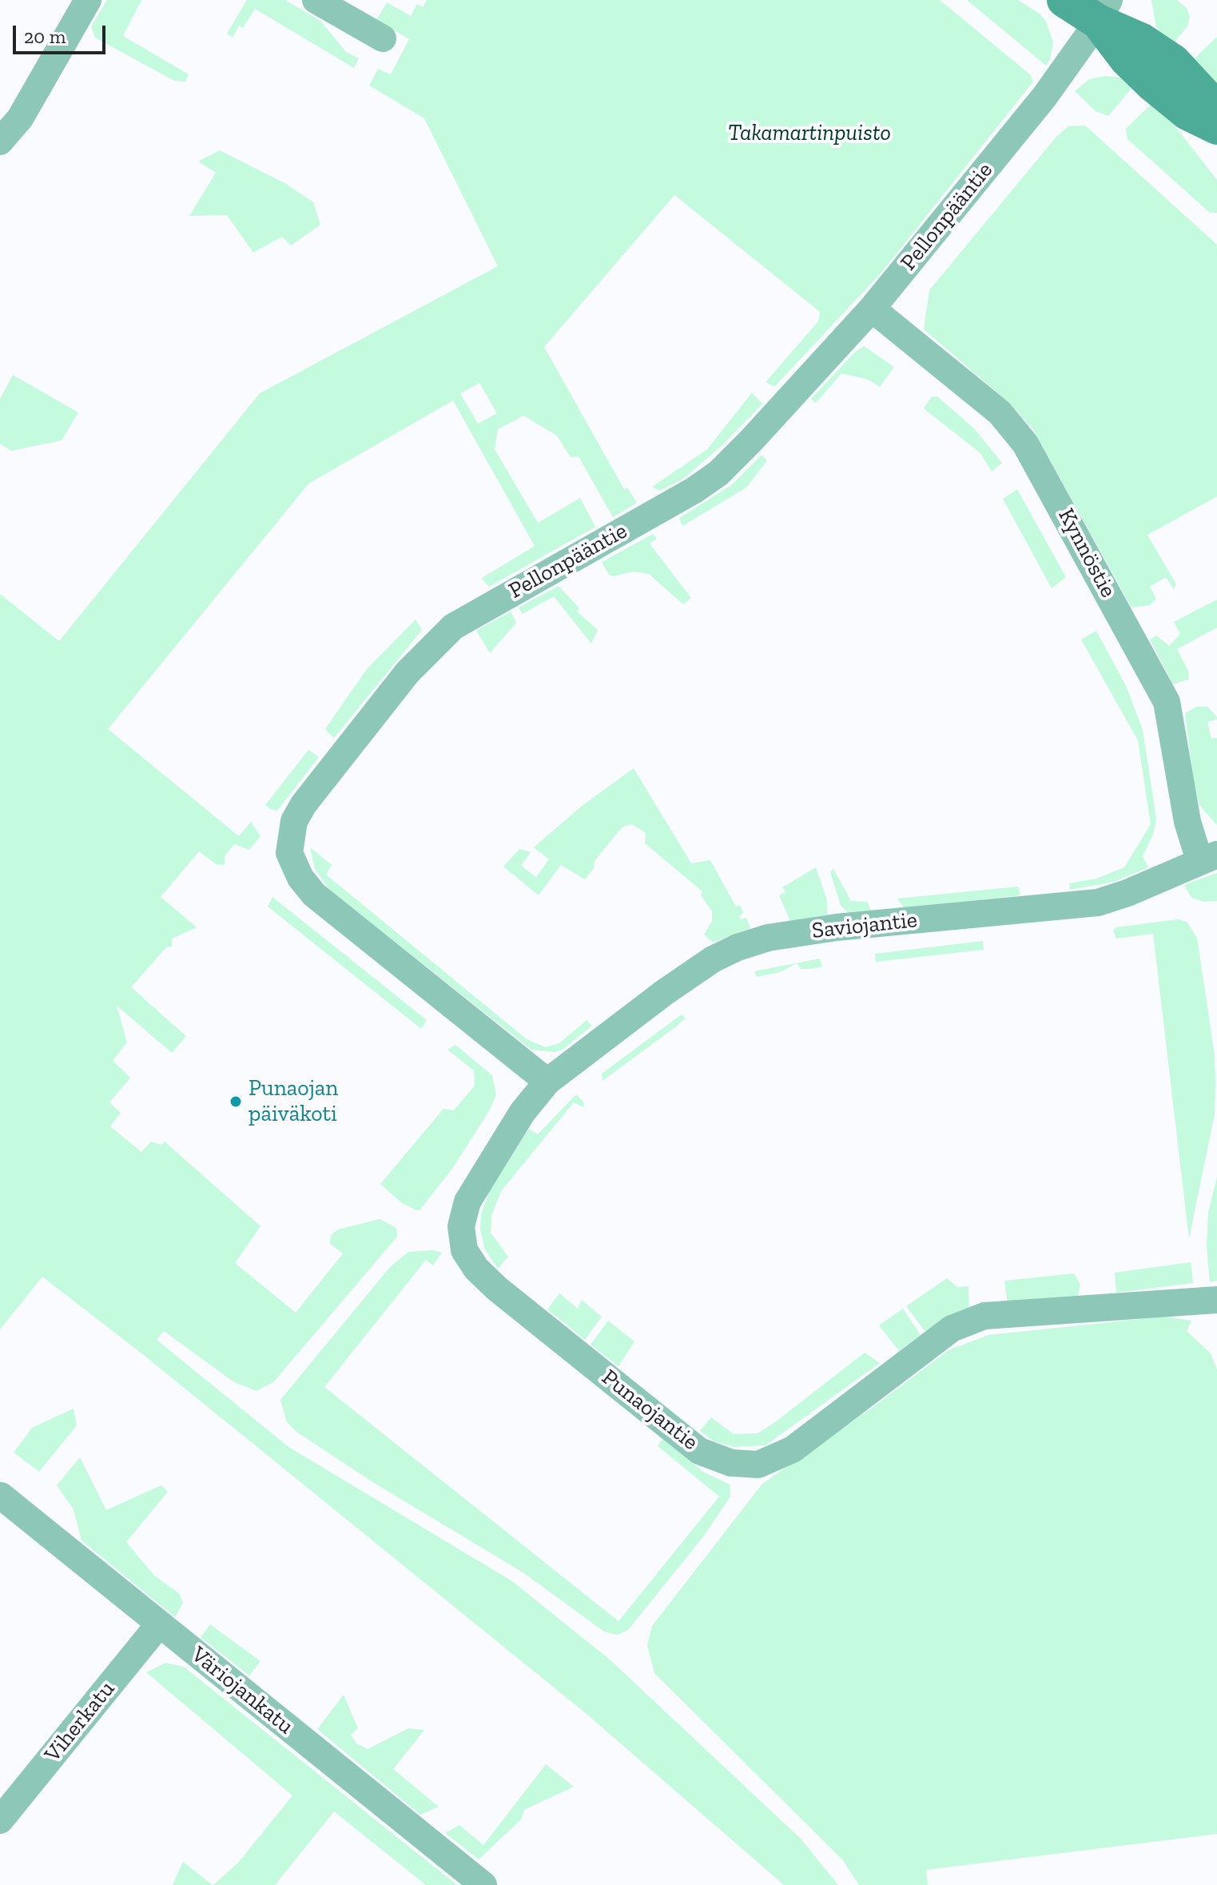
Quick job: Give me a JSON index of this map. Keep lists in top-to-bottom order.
{
  "streets": {
    "street": [
      "Pellonpääntie",
      "Kynnöstie",
      "Saviojantie",
      "Punaojantie",
      "Väriojankatu",
      "Viherkatu"
    ]
  },
  "crossings": [
    ["Pellonpääntie", "Kynnöstie"],
    ["Pellonpääntie", "Saviojantie"],
    ["Pellonpääntie", "Punaojantie"],
    ["Kynnöstie", "Saviojantie"],
    ["Saviojantie", "Punaojantie"],
    ["Väriojankatu", "Viherkatu"]
  ],
  "parks": ["Takamartinpuisto"],
  "places": ["Punaojan päiväkoti"],
  "scale_bar": "20 m"
}
